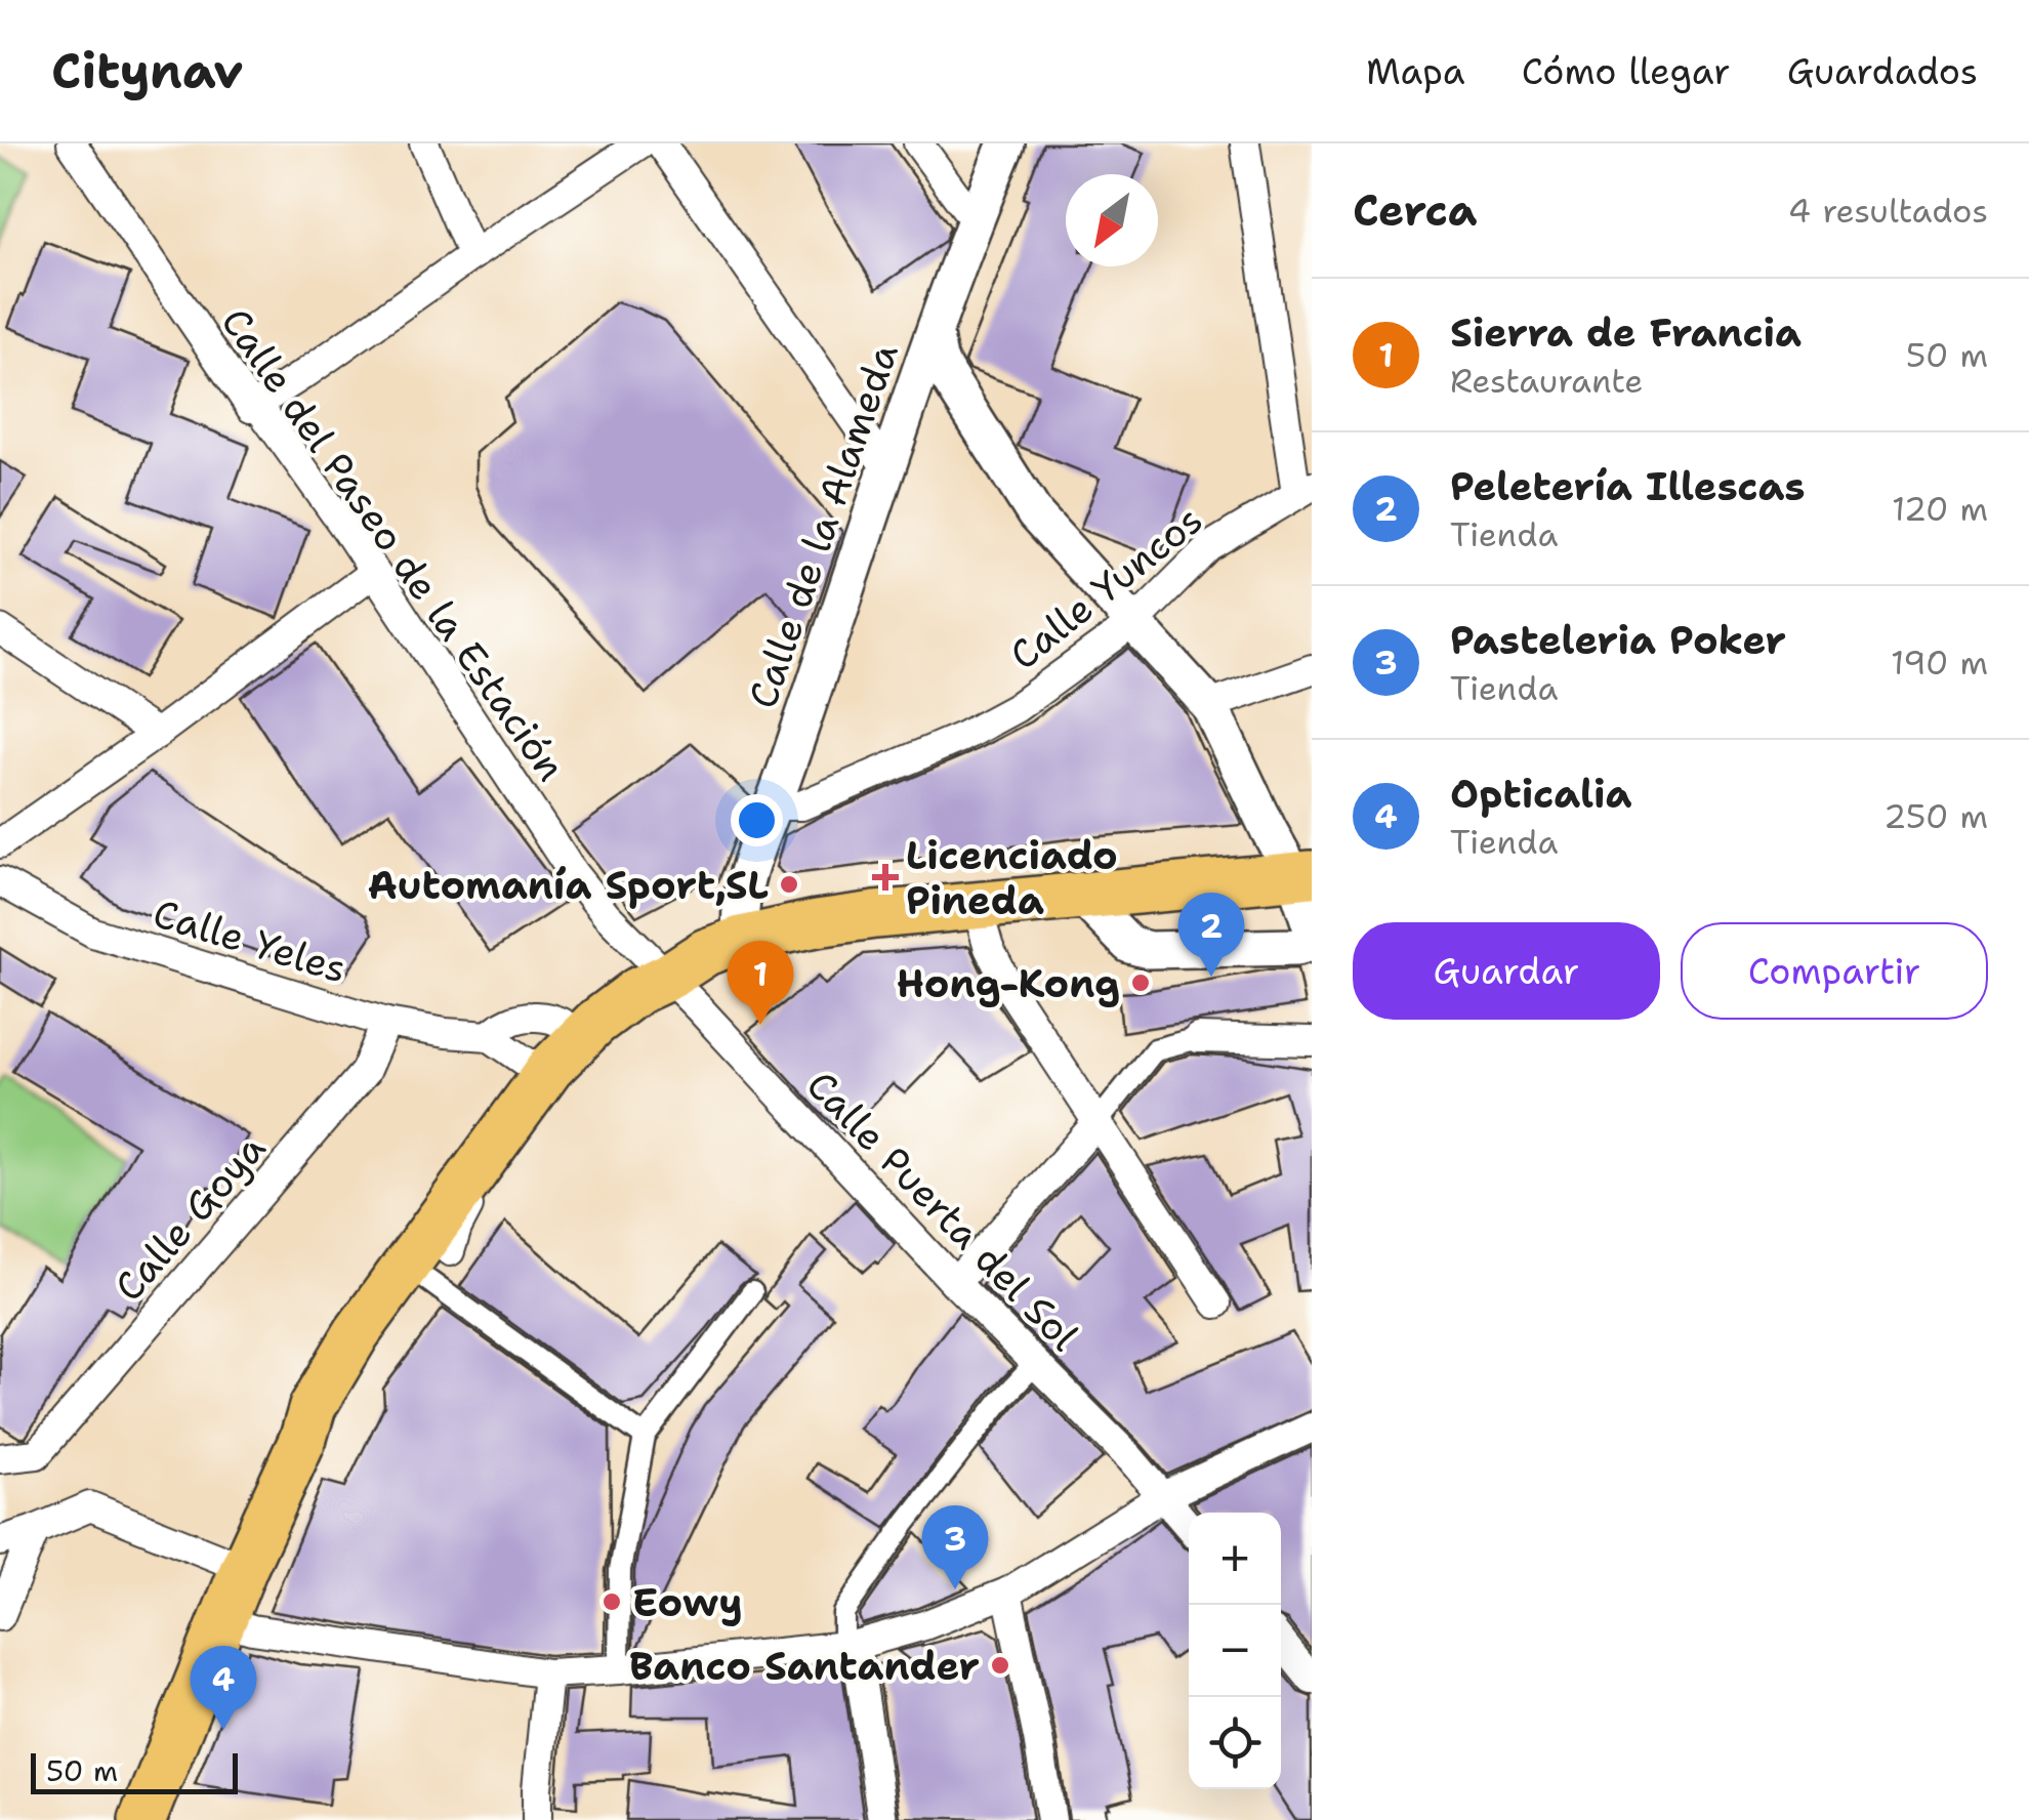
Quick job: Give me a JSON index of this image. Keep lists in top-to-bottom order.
{
  "streets": {
    "street": [
      "Calle de la Alameda",
      "Calle del Paseo de la Estación",
      "Calle Yuncos",
      "Calle Yeles",
      "Calle Puerta del Sol",
      "Calle Goya"
    ]
  },
  "crossings": [
    ["Calle de la Alameda", "Calle Yuncos"],
    ["Calle del Paseo de la Estación", "Calle Puerta del Sol"],
    ["Calle Yeles", "Calle Goya"]
  ],
  "places": {
    "health": ["Licenciado Pineda"],
    "other": [
      "Automanía Sport,SL",
      "Hong-Kong",
      "Eowy",
      "Banco Santander"
    ]
  },
  "scale_bar": "50 m",
  "north": "bottom left",
  "page": {
    "header": "Citynav",
    "nav": ["Mapa", "Cómo llegar", "Guardados"],
    "heading": ["Cerca", "4 resultados"],
    "list": [
      {
        "mark": "1",
        "name": "Sierra de Francia",
        "note": "Restaurante",
        "value": "50 m"
      },
      {
        "mark": "2",
        "name": "Peletería Illescas",
        "note": "Tienda",
        "value": "120 m"
      },
      {
        "mark": "3",
        "name": "Pasteleria Poker",
        "note": "Tienda",
        "value": "190 m"
      },
      {
        "mark": "4",
        "name": "Opticalia",
        "note": "Tienda",
        "value": "250 m"
      }
    ],
    "buttons": ["Guardar", "Compartir"],
    "pins": [
      "2",
      "1",
      "3",
      "4"
    ],
    "map_buttons": ["+", "−"],
    "scale": "50 m"
  }
}
